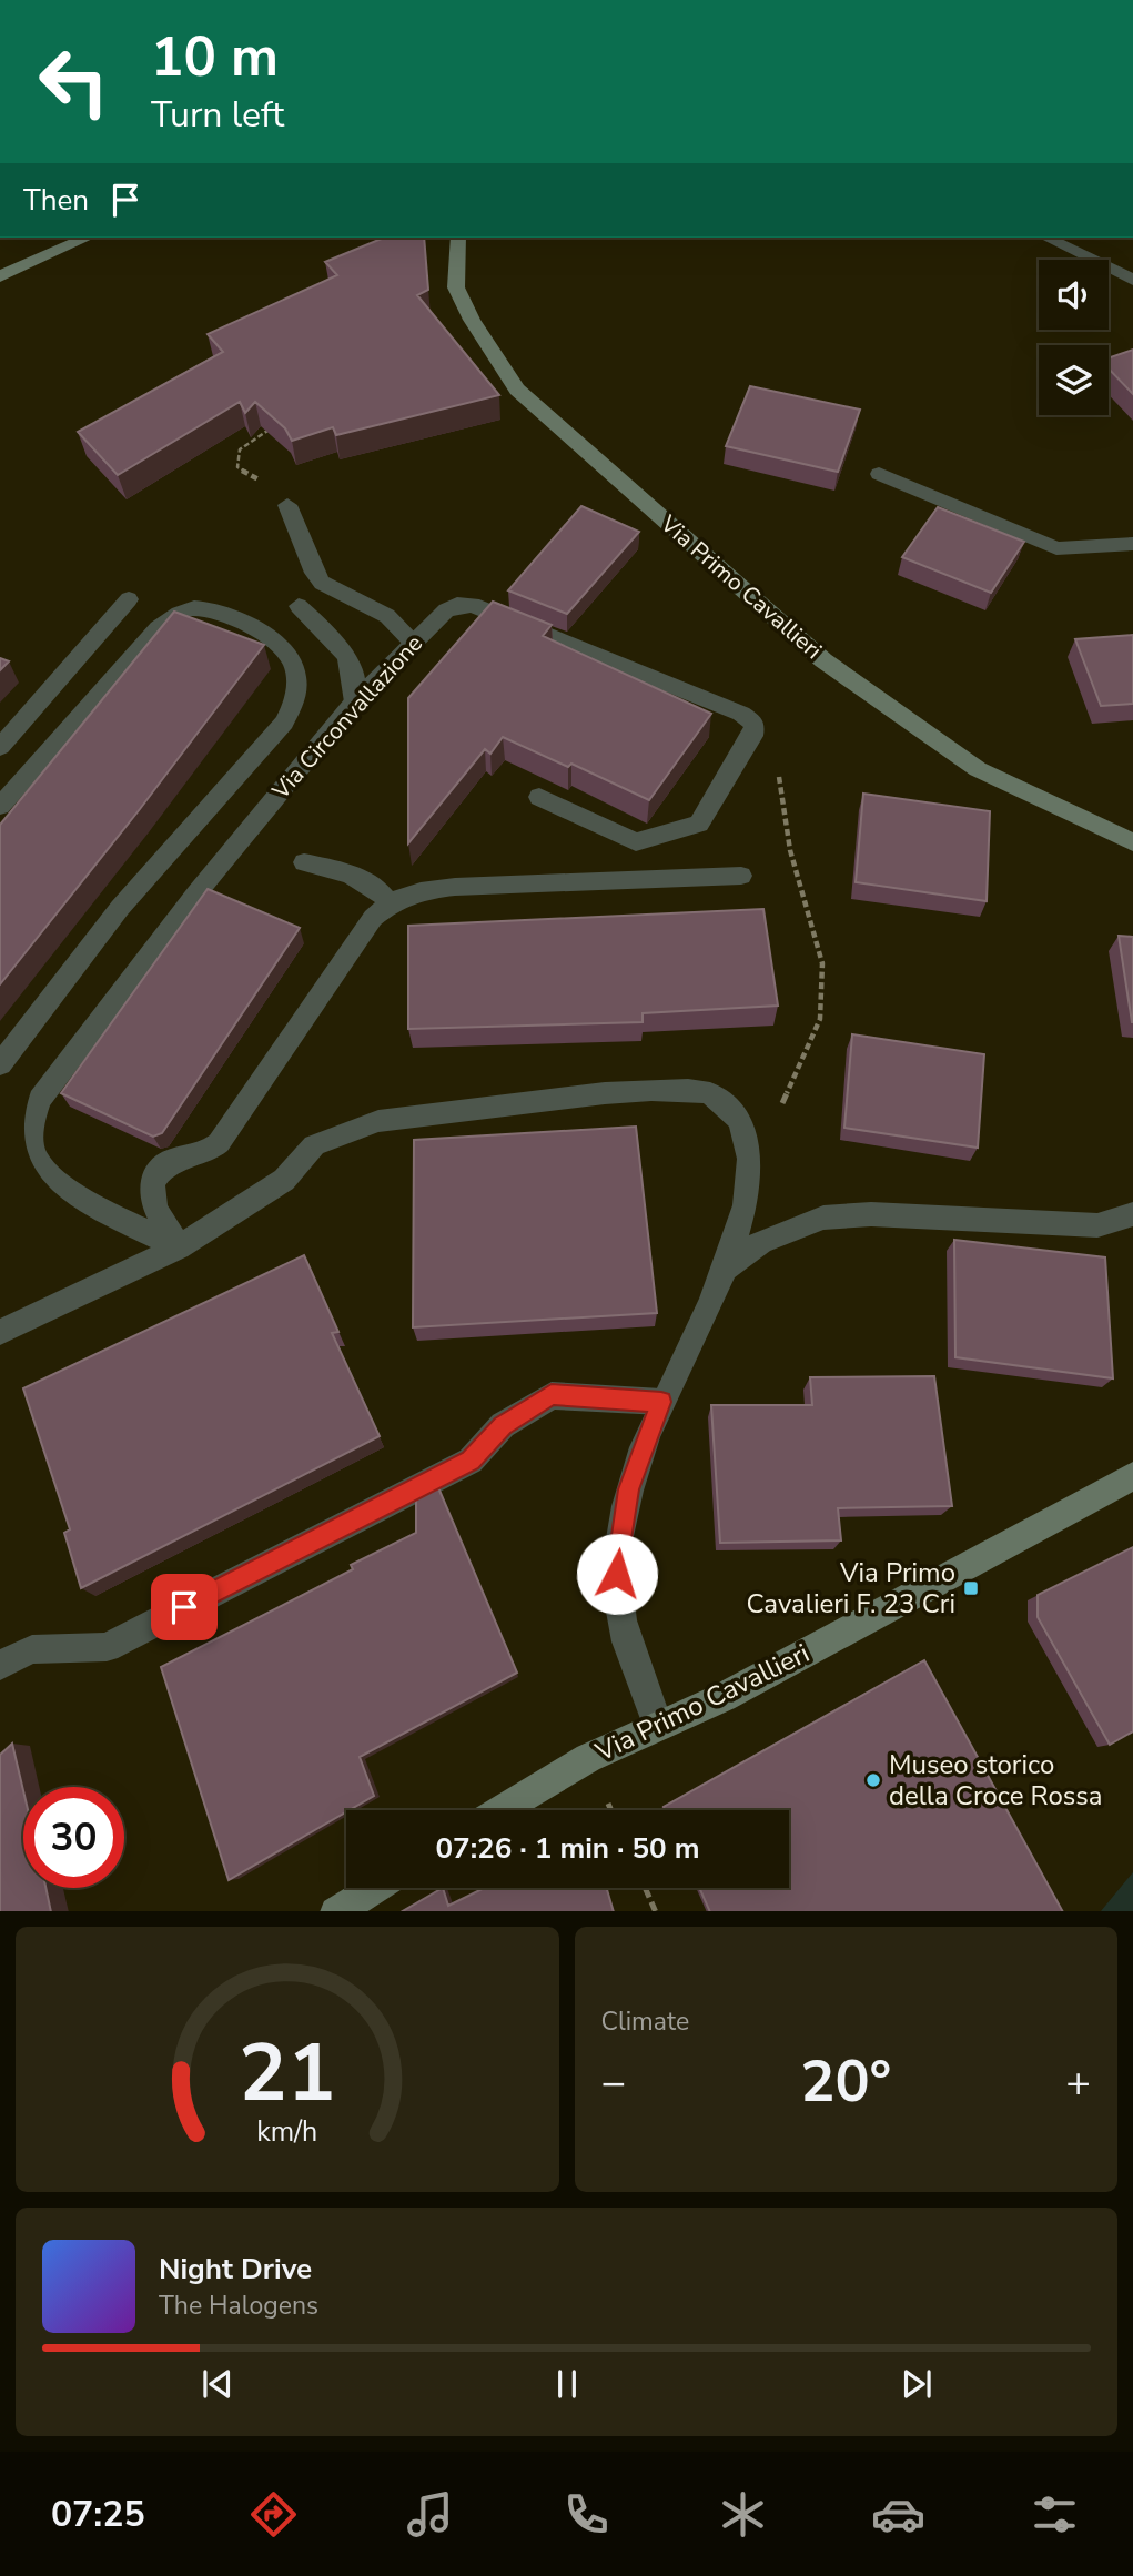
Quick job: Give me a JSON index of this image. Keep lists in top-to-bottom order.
{
  "streets": {
    "main road": ["Via Primo Cavallieri"],
    "street": ["Via Circonvallazione"]
  },
  "places": {
    "transit": ["Via Primo Cavalieri F. 23 Cri"],
    "other": ["Museo storico della Croce Rossa"]
  },
  "page": {
    "turn": ["10 m", "Turn left"],
    "then": "Then",
    "limit": "30",
    "trip": "07:26 · 1 min · 50 m",
    "tile": "Climate",
    "heat": ["−", "20°", "+"],
    "song": ["Night Drive", "The Halogens"],
    "tabs": "07:25",
    "gauge": ["21", "km/h"]
  }
}
